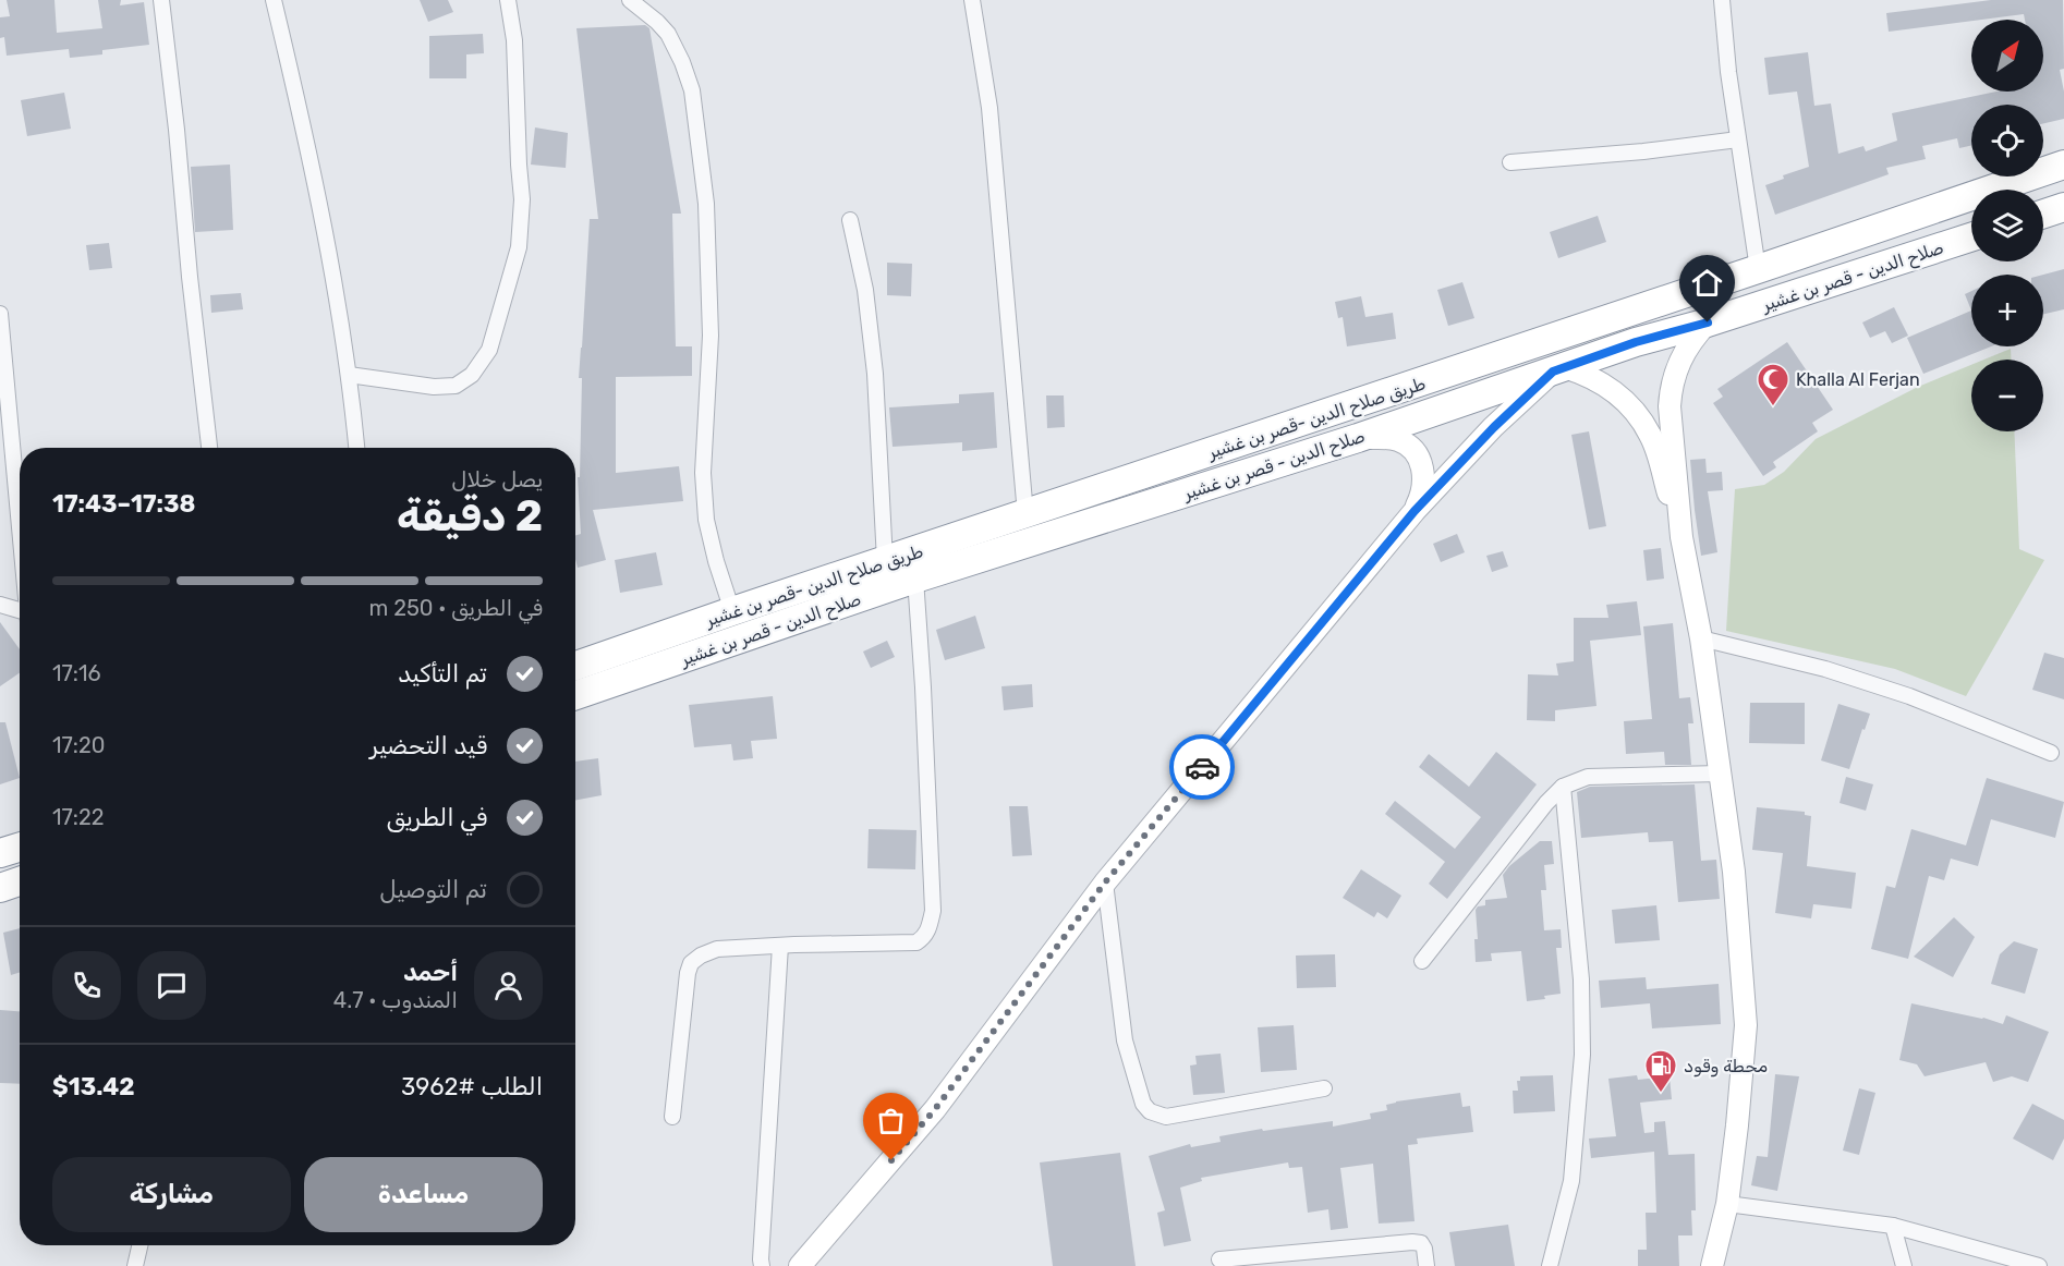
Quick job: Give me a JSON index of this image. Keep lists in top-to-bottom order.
{
  "streets": {
    "highway": ["صلاح الدين - قصر بن غشير", "طريق صلاح الدين -قصر بن غشير"]
  },
  "places": {
    "mosque": ["Khalla Al Ferjan"],
    "fuel station": ["محطة وقود"]
  },
  "north": "top right",
  "page": {
    "map_buttons": ["+", "−"],
    "heading": ["2 دقيقة", "يصل خلال", "17:38–17:43"],
    "panel": [
      "أحمد",
      "المندوب · 4.7",
      "الطلب #3962",
      "$13.42"
    ],
    "bar": "في الطريق · 250 m",
    "list": [
      ["تم التأكيد", "17:16"],
      ["قيد التحضير", "17:20"],
      ["في الطريق", "17:22"],
      "تم التوصيل"
    ],
    "buttons": ["مساعدة", "مشاركة"]
  }
}
